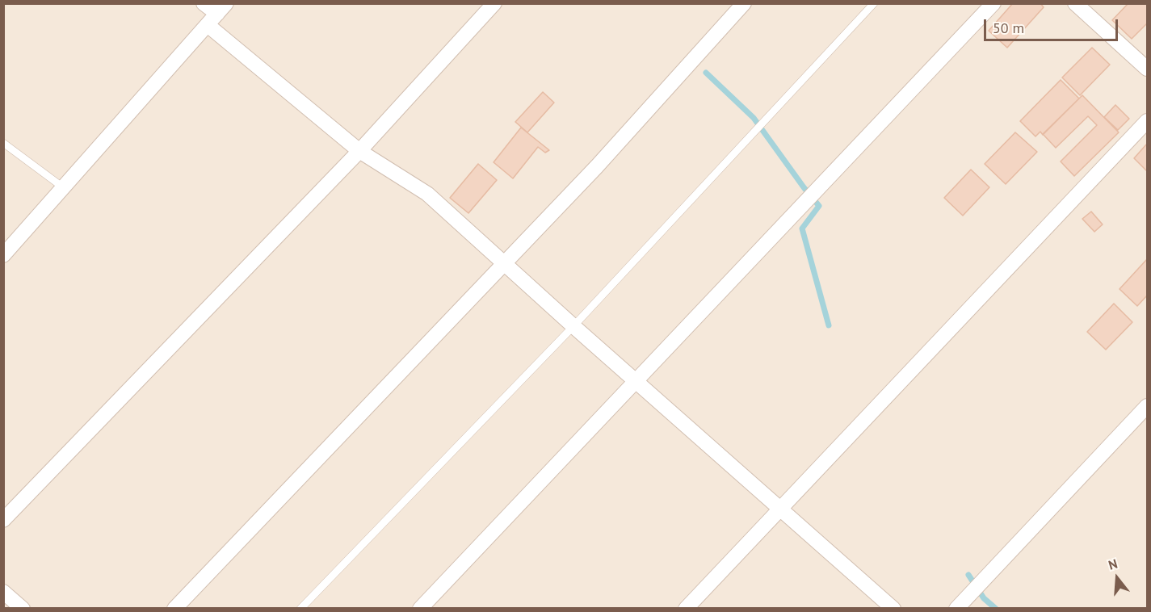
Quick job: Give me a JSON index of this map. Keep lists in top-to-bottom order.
{
  "scale_bar": "50 m",
  "north": "top"
}
